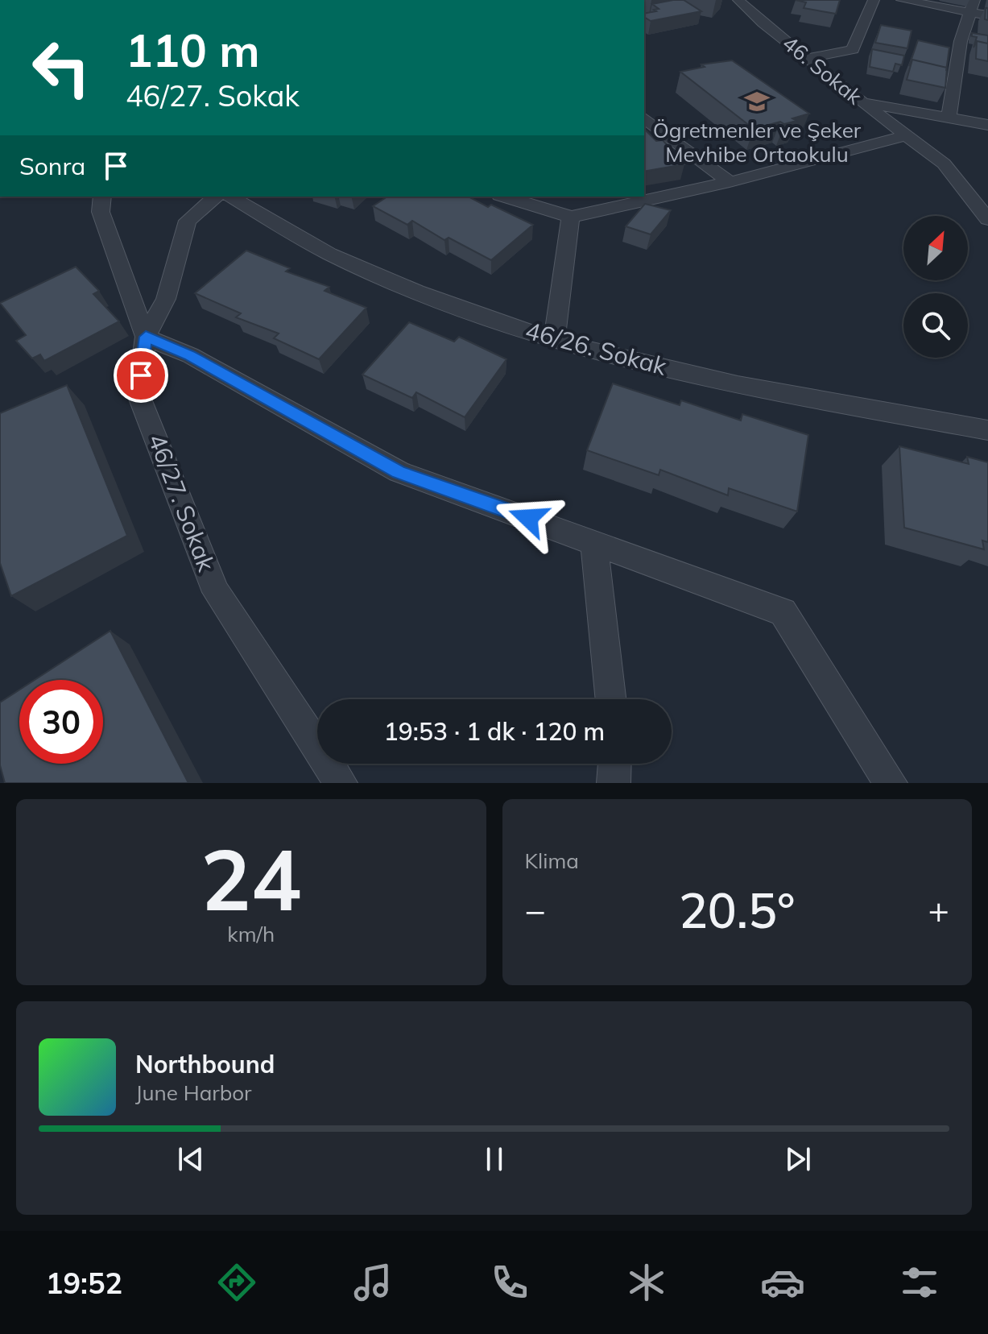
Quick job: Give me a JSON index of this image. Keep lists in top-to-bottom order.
{
  "streets": {
    "street": ["46. Sokak", "46/26. Sokak", "46/27. Sokak"]
  },
  "places": {
    "school or university": ["Ögretmenler ve Şeker Mevhibe Ortaokulu"]
  },
  "north": "top right",
  "page": {
    "turn": ["110 m", "46/27. Sokak"],
    "then": "Sonra",
    "limit": "30",
    "trip": "19:53 · 1 dk · 120 m",
    "tile": [
      ["24", "km/h"],
      "Klima"
    ],
    "heat": ["−", "20.5°", "+"],
    "song": ["Northbound", "June Harbor"],
    "tabs": "19:52"
  }
}
